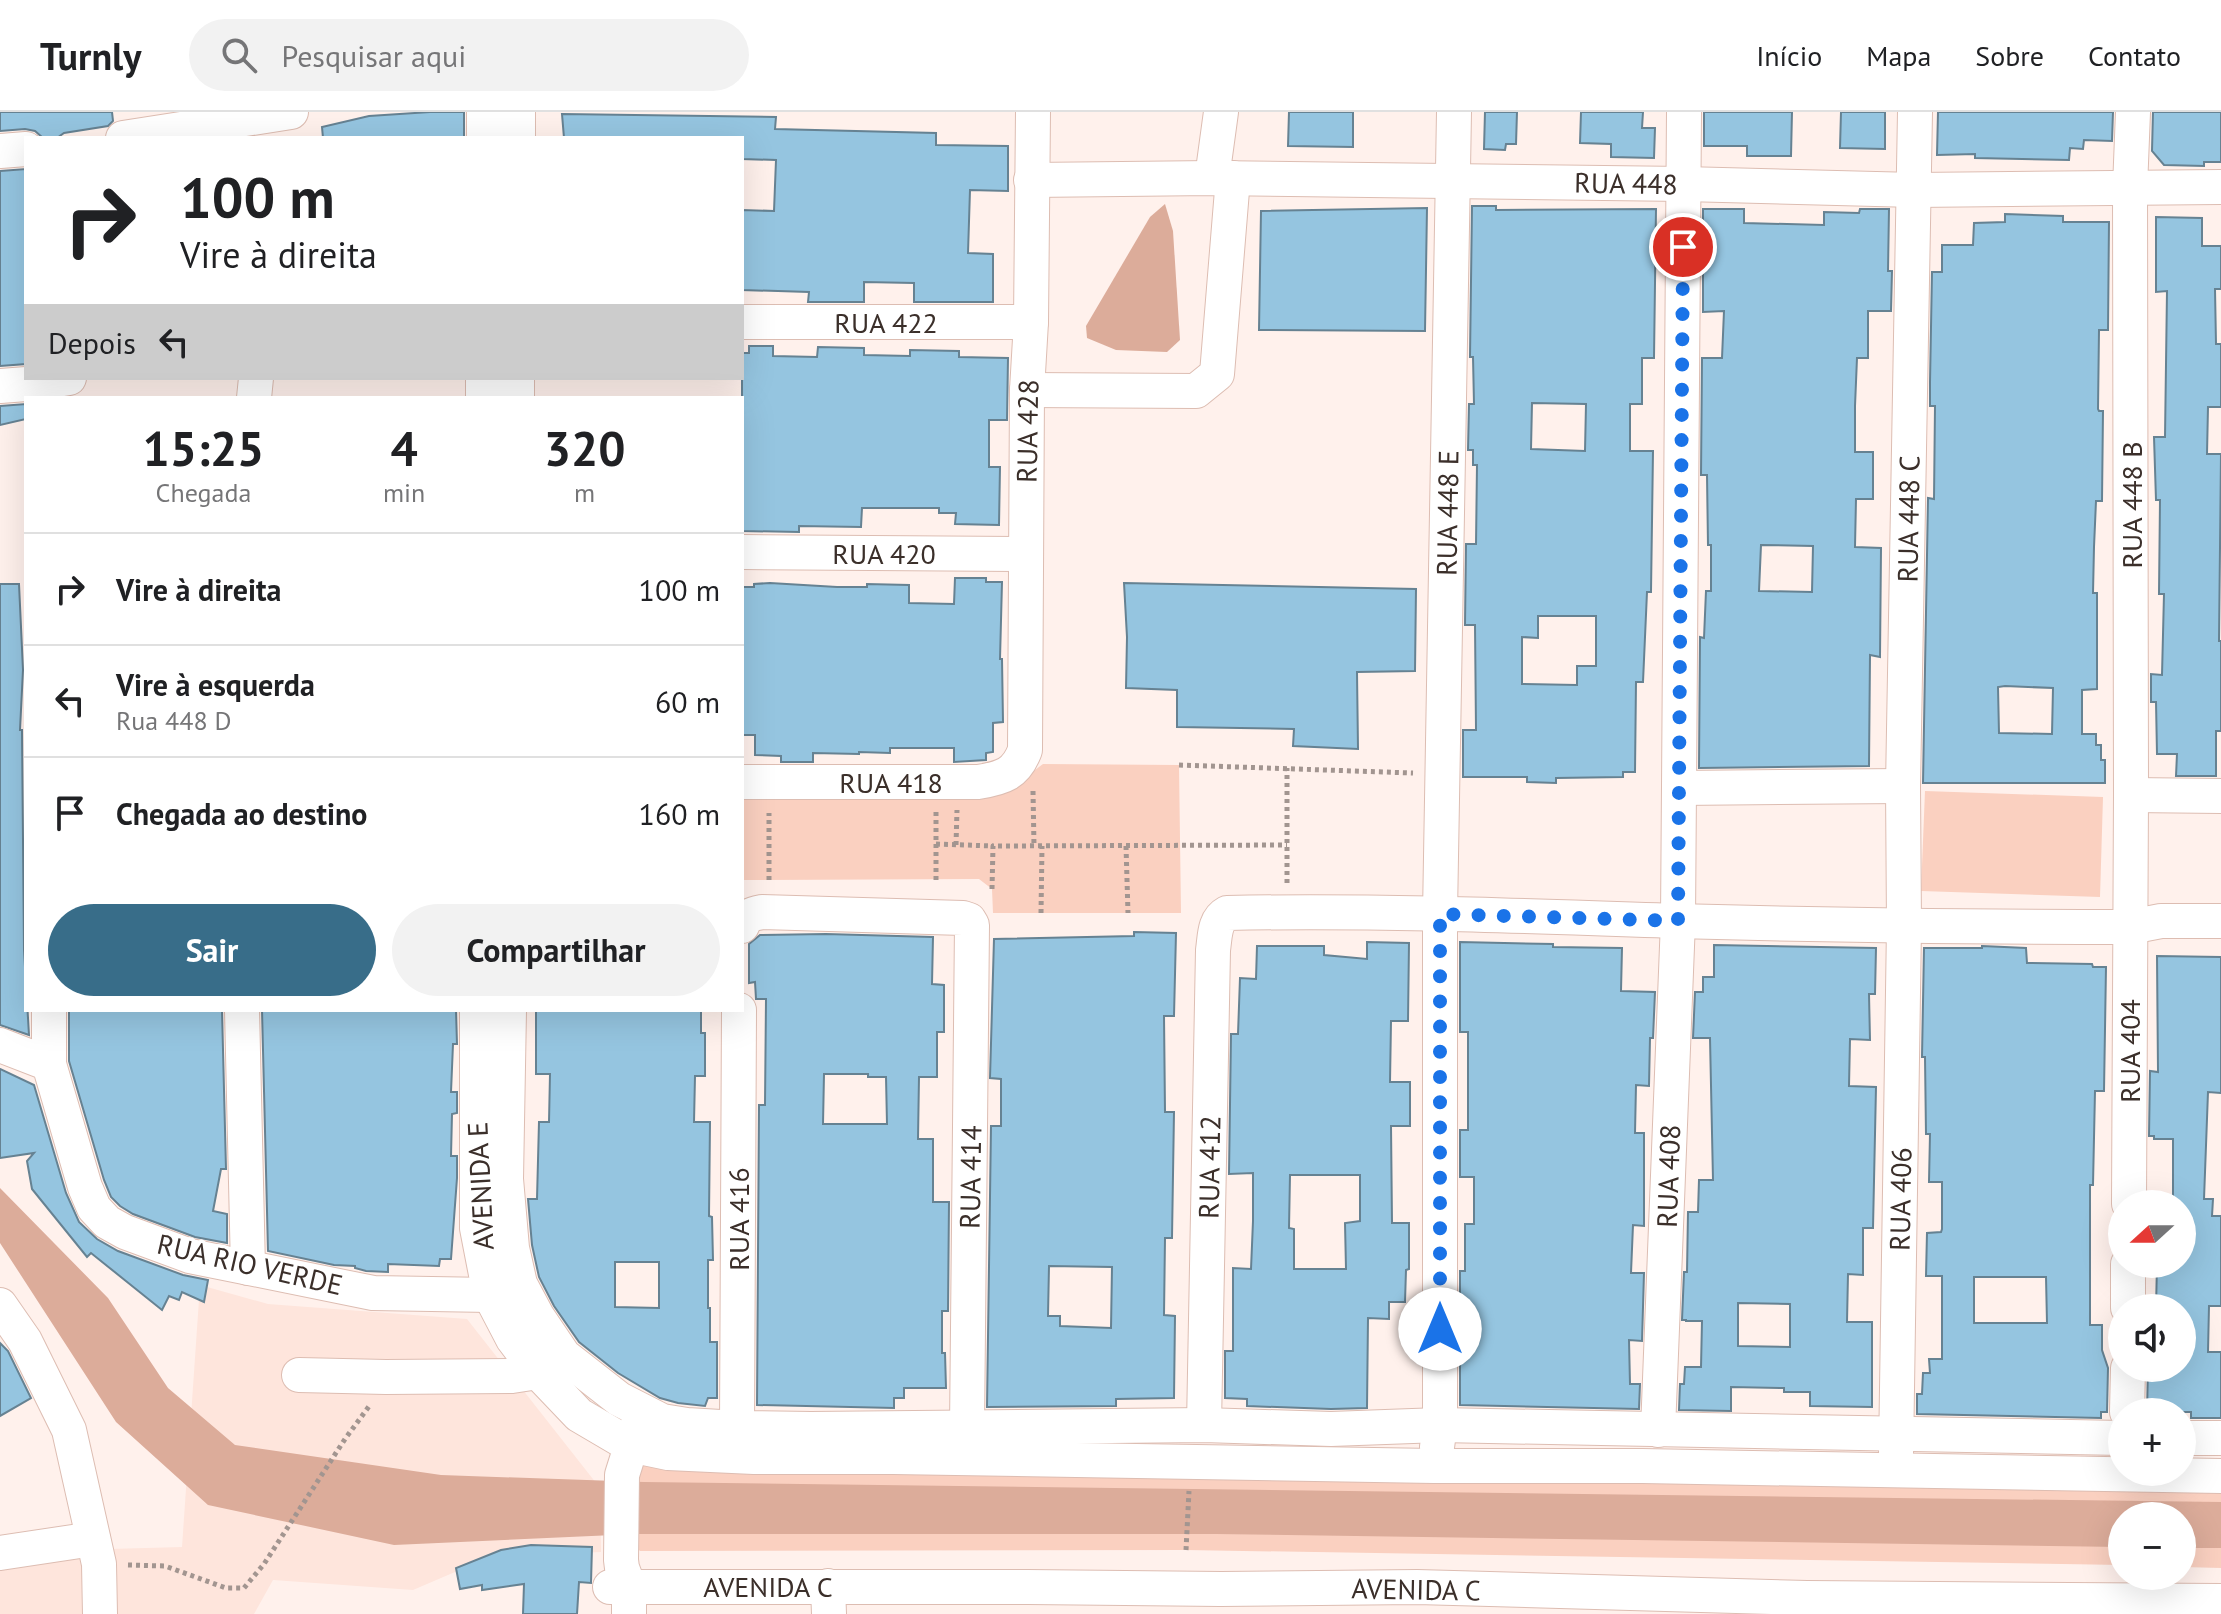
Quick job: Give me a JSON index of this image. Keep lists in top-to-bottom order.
{
  "streets": {
    "street": [
      "RUA 448",
      "RUA 422",
      "RUA 428",
      "RUA 448 B",
      "RUA 448 E",
      "RUA 448 C",
      "RUA 420",
      "RUA 418",
      "RUA 404",
      "RUA 412",
      "RUA 408",
      "RUA 414",
      "AVENIDA E",
      "RUA 406",
      "RUA 416",
      "RUA RIO VERDE",
      "AVENIDA C"
    ]
  },
  "crossings": [
    ["RUA 448", "RUA 428"],
    ["RUA 448", "RUA 448 B"],
    ["RUA 448", "RUA 448 E"],
    ["RUA 448", "RUA 448 C"],
    ["RUA 448", "RUA 408"],
    ["RUA 422", "RUA 428"],
    ["RUA 428", "RUA 420"],
    ["RUA 428", "RUA 418"],
    ["RUA 448 B", "RUA 404"],
    ["RUA 448 C", "RUA 406"],
    ["AVENIDA E", "RUA RIO VERDE"]
  ],
  "north": "left",
  "page": {
    "header": "Turnly",
    "search": "Pesquisar aqui",
    "nav": [
      "Início",
      "Mapa",
      "Sobre",
      "Contato"
    ],
    "turn": ["100 m", "Vire à direita"],
    "then": "Depois",
    "eta": [
      "15:25",
      "Chegada",
      "4",
      "min",
      "320",
      "m"
    ],
    "list": [
      {
        "name": "Vire à direita",
        "value": "100 m"
      },
      {
        "name": "Vire à esquerda",
        "note": "Rua 448 D",
        "value": "60 m"
      },
      {
        "name": "Chegada ao destino",
        "value": "160 m"
      }
    ],
    "buttons": ["Sair", "Compartilhar"],
    "map_buttons": ["+", "−"]
  }
}
